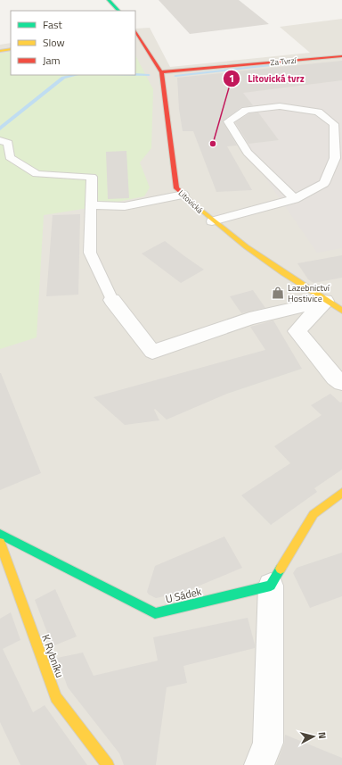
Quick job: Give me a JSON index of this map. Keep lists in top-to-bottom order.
{
  "streets": {
    "street": [
      "Za Tvrzí",
      "Litovická",
      "U Sádek",
      "K Rybníku"
    ]
  },
  "crossings": [
    ["Za Tvrzí", "Litovická"]
  ],
  "places": {
    "other": ["Litovická tvrz"],
    "shop": ["Lazebnictví Hostivice"]
  },
  "legend": ["Fast", "Slow", "Jam"],
  "north": "right"
}
